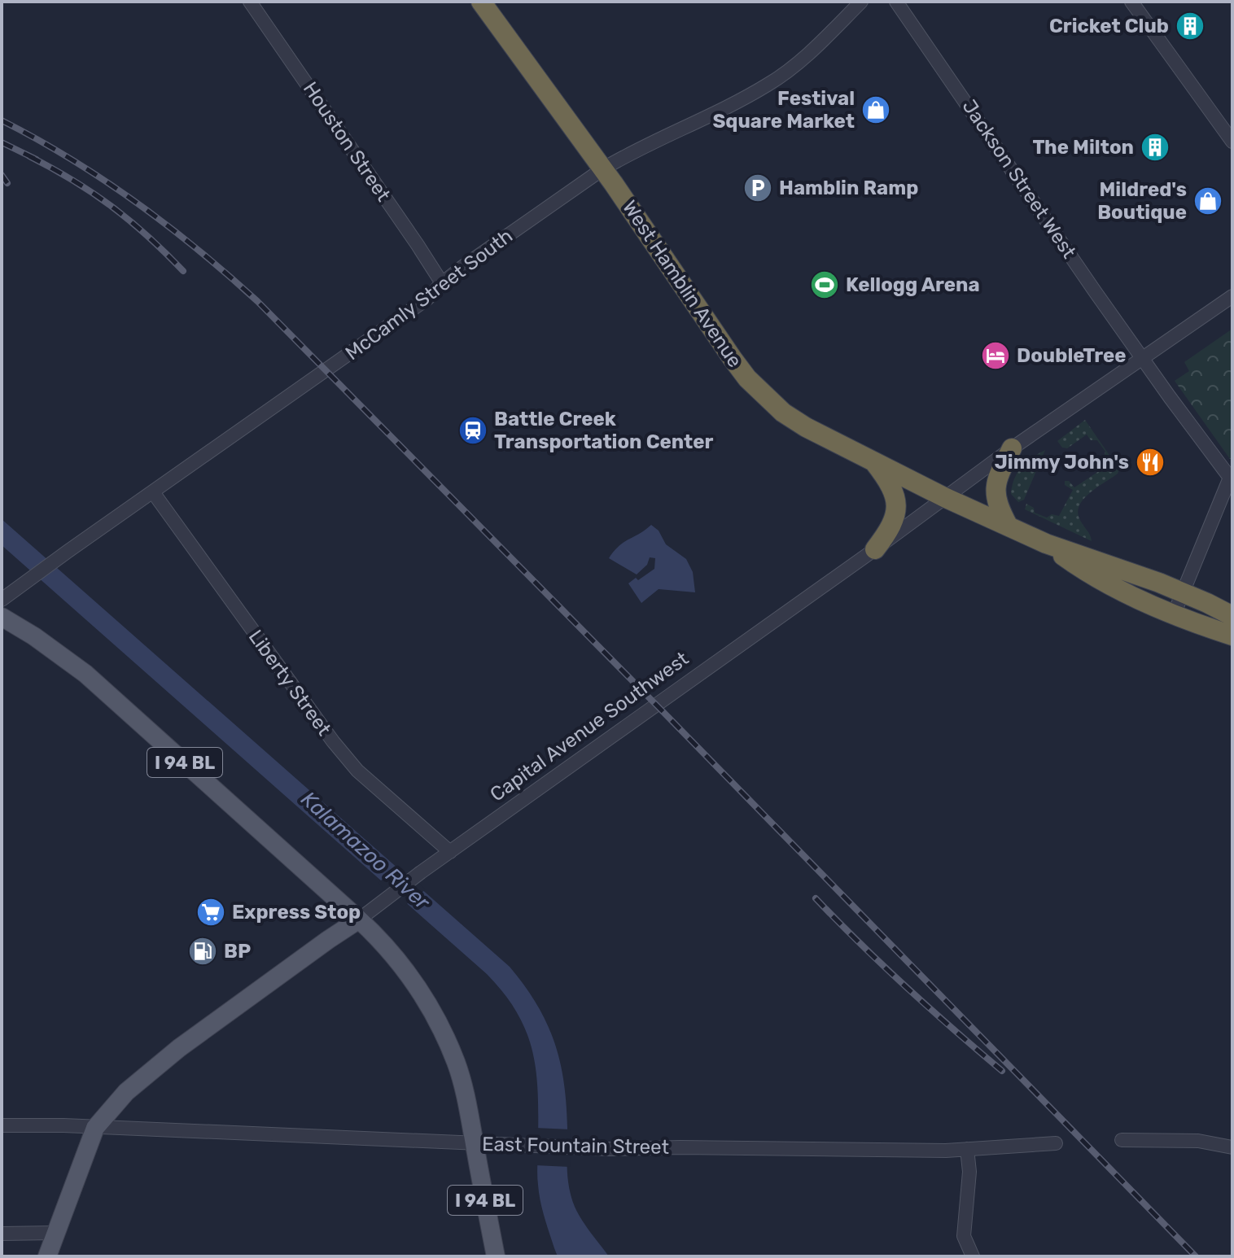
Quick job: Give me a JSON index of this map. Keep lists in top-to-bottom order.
{
  "streets": {
    "highway": ["West Hamblin Avenue"],
    "main road": ["Capital Avenue Southwest", "I 94 BL"],
    "street": [
      "Houston Street",
      "Jackson Street West",
      "McCamly Street South",
      "Liberty Street",
      "East Fountain Street"
    ]
  },
  "crossings": [
    ["Houston Street", "McCamly Street South"],
    ["Jackson Street West", "Capital Avenue Southwest"],
    ["West Hamblin Avenue", "McCamly Street South"],
    ["West Hamblin Avenue", "Capital Avenue Southwest"],
    ["McCamly Street South", "Liberty Street"],
    ["Liberty Street", "Capital Avenue Southwest"],
    ["Capital Avenue Southwest", "I 94 BL"],
    ["Capital Avenue Southwest", "East Fountain Street"],
    ["I 94 BL", "East Fountain Street"]
  ],
  "water": ["Kalamazoo River"],
  "places": {
    "building": ["Cricket Club", "The Milton"],
    "shop": ["Festival Square Market", "Mildred's Boutique"],
    "parking": ["Hamblin Ramp"],
    "sports": ["Kellogg Arena"],
    "hotel": ["DoubleTree"],
    "station": ["Battle Creek Transportation Center"],
    "restaurant": ["Jimmy John's"],
    "supermarket": ["Express Stop"],
    "fuel station": ["BP"]
  }
}
